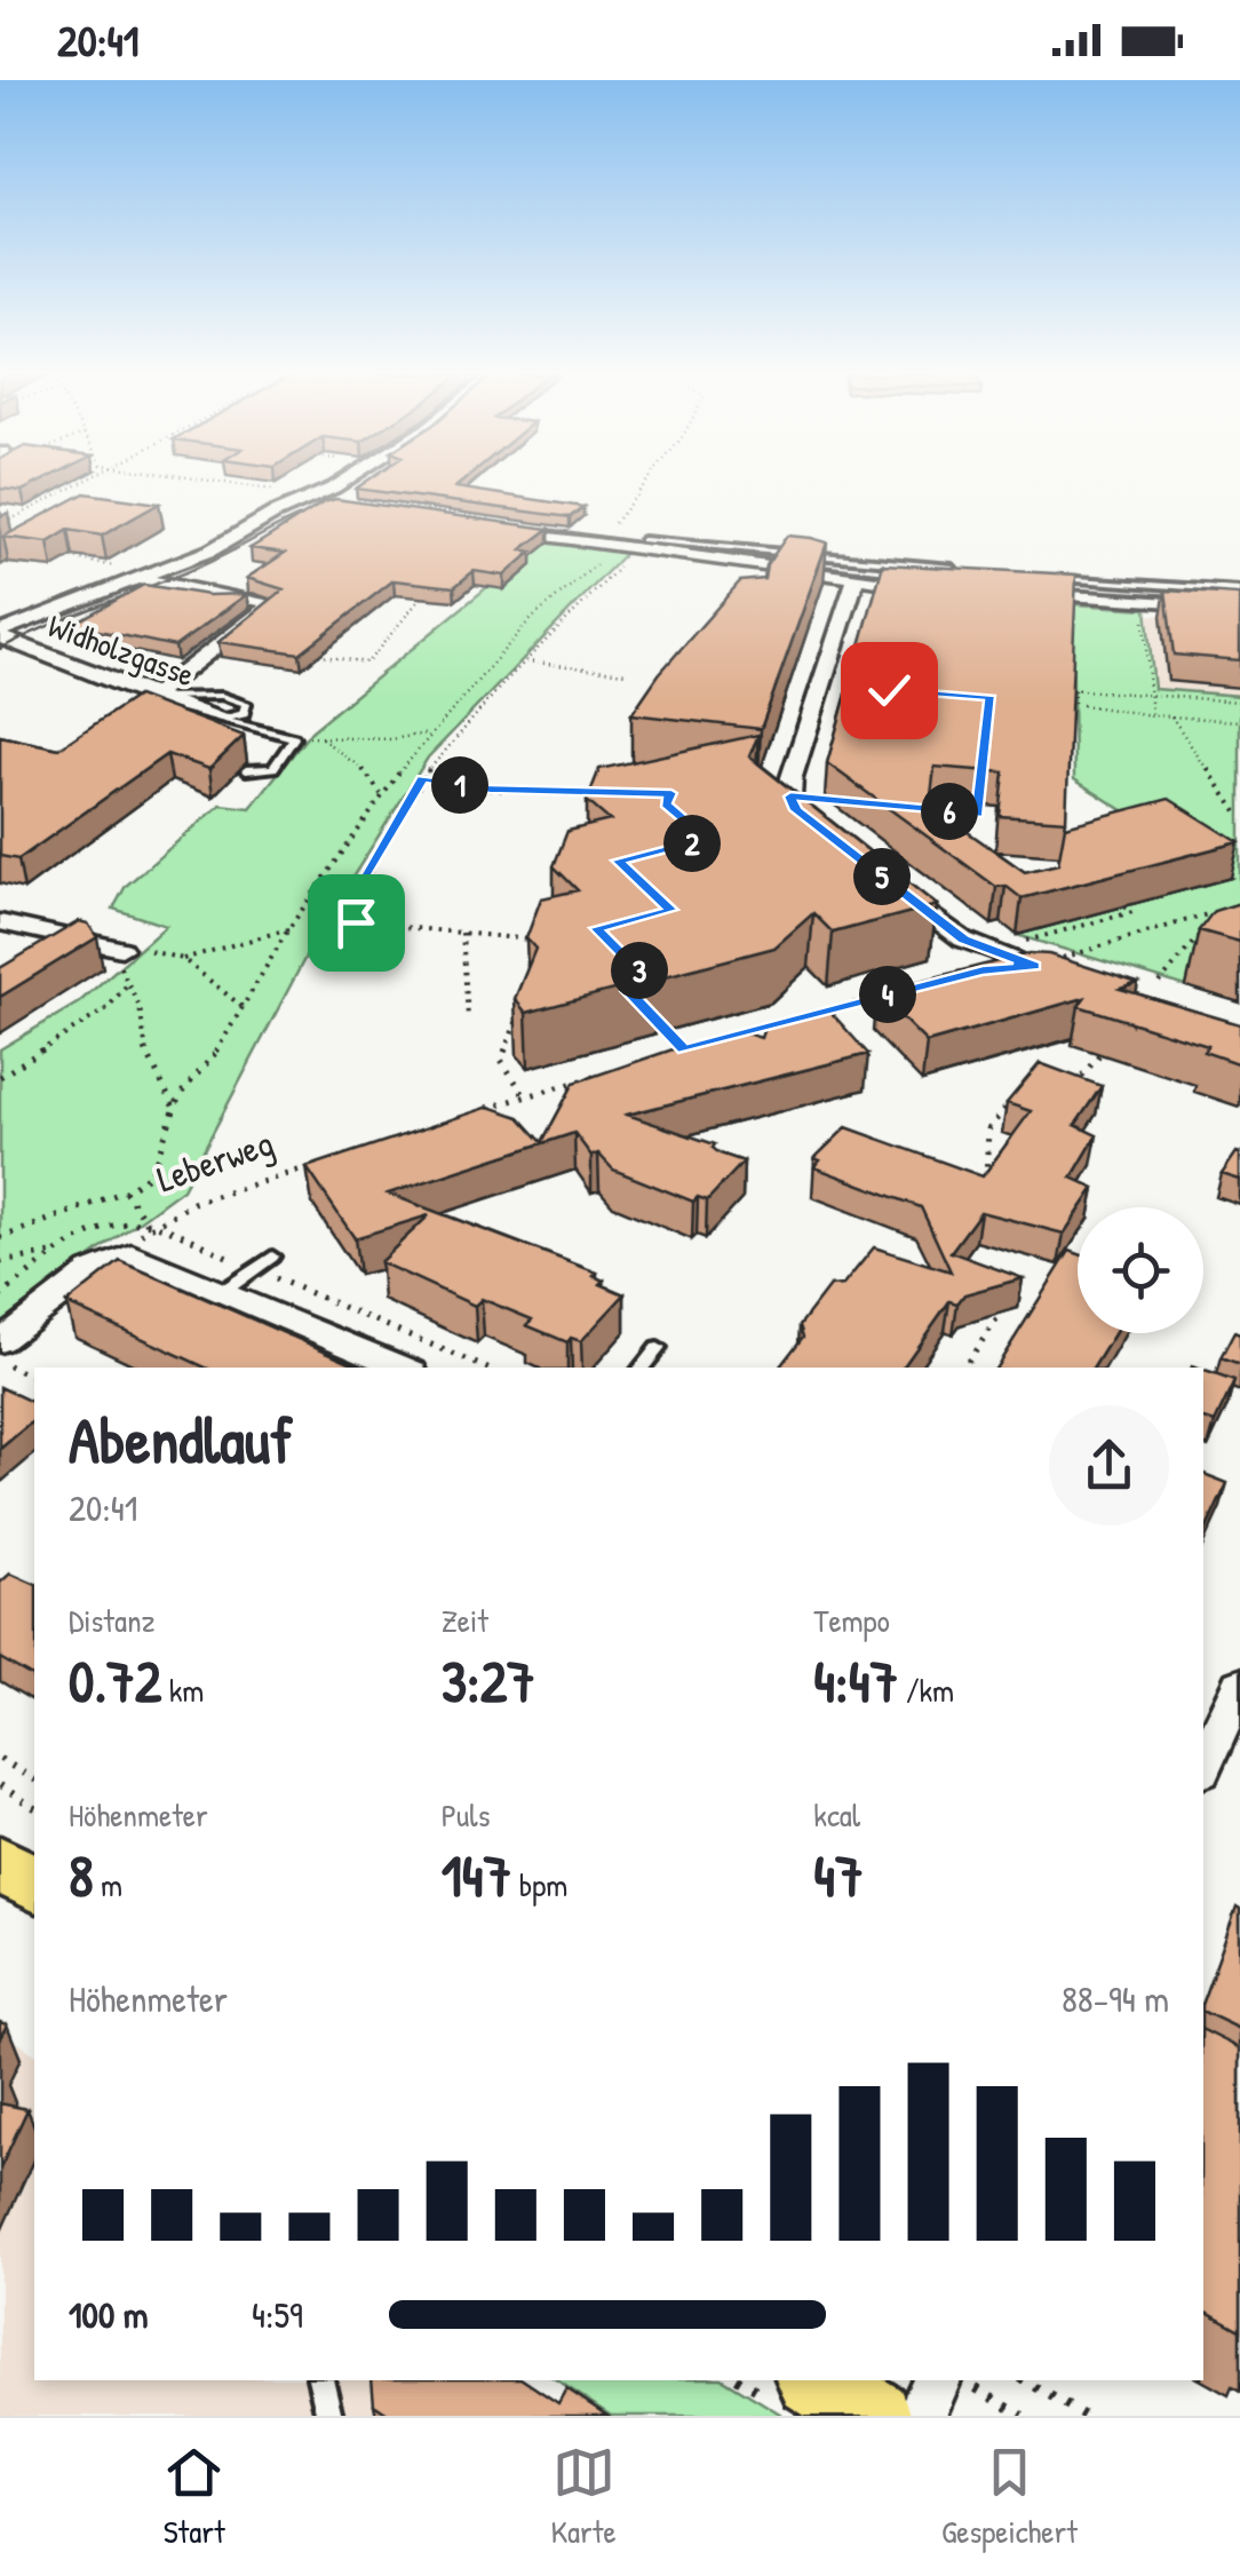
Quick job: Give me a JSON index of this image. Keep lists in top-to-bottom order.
{
  "streets": {
    "street": ["Widholzgasse"],
    "path": ["Leberweg"]
  },
  "page": {
    "status": "20:41",
    "pins": [
      "1",
      "6",
      "2",
      "5",
      "3",
      "4"
    ],
    "heading": ["Abendlauf", "20:41"],
    "stats": [
      ["Distanz", "0.72 km"],
      ["Zeit", "3:27"],
      ["Tempo", "4:47 /km"],
      ["Höhenmeter", "8 m"],
      ["Puls", "147 bpm"],
      ["kcal", "47"]
    ],
    "chart": ["Höhenmeter", "88–94 m"],
    "list": [
      {
        "name": "100 m",
        "note": "4:59"
      }
    ],
    "tabs": ["Start", "Karte", "Gespeichert"]
  }
}
